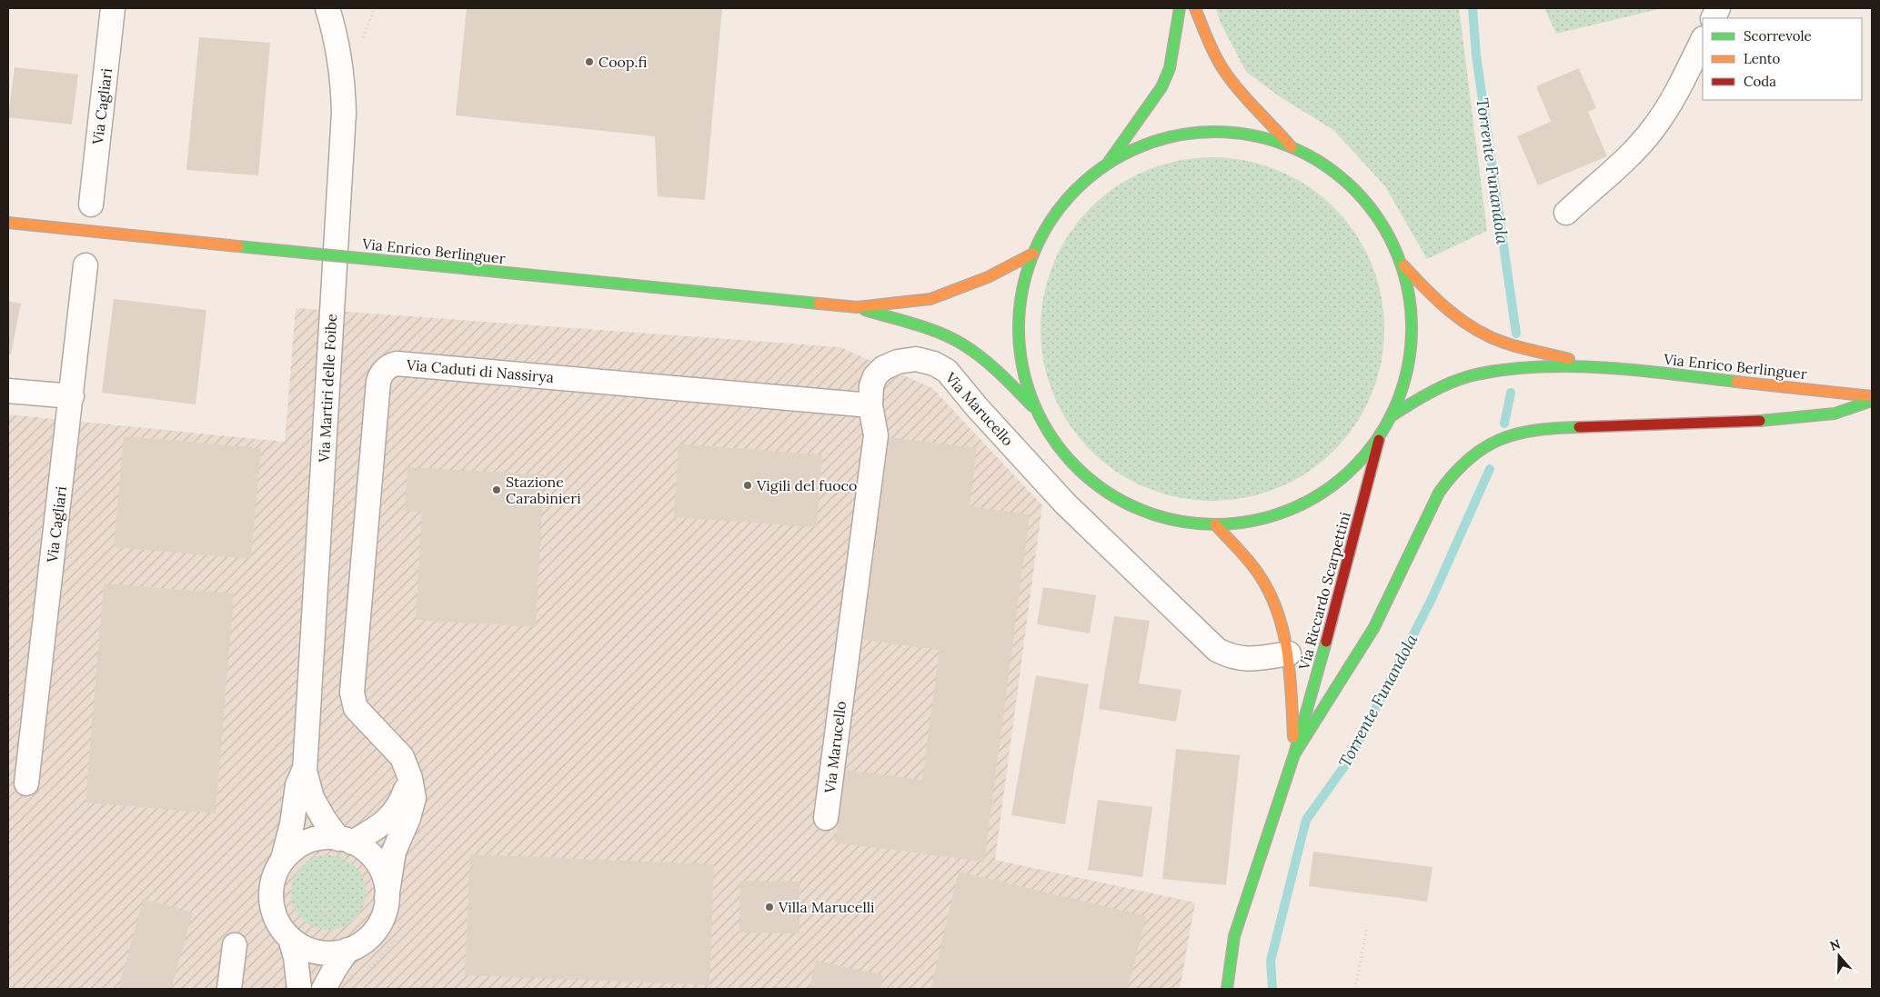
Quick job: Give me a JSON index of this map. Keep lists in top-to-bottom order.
{
  "streets": {
    "main road": ["Via Enrico Berlinguer", "Via Riccardo Scarpettini"],
    "street": [
      "Via Cagliari",
      "Via Caduti di Nassirya",
      "Via Martiri delle Foibe",
      "Via Marucello"
    ]
  },
  "crossings": [
    ["Via Enrico Berlinguer", "Via Riccardo Scarpettini"],
    ["Via Caduti di Nassirya", "Via Martiri delle Foibe"],
    ["Via Caduti di Nassirya", "Via Marucello"],
    ["Via Marucello", "Via Riccardo Scarpettini"]
  ],
  "water": ["Torrente Funandola"],
  "places": [
    "Coop.fi",
    "Vigili del fuoco",
    "Stazione Carabinieri",
    "Villa Marucelli"
  ],
  "legend": ["Scorrevole", "Lento", "Coda"],
  "north": "top"
}
